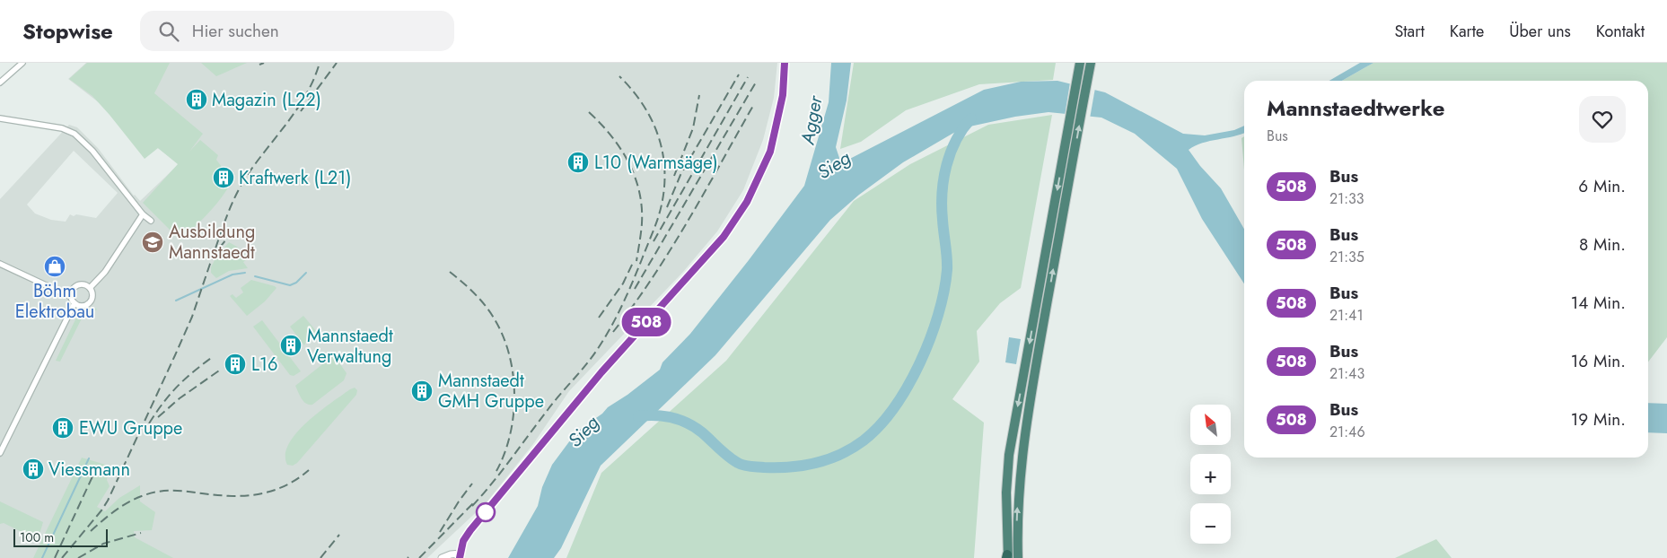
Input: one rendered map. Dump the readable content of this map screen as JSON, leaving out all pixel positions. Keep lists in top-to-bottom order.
{
  "water": ["Agger", "Sieg"],
  "places": {
    "building": [
      "Magazin (L22)",
      "L10 (Warmsäge)",
      "Kraftwerk (L21)",
      "Mannstaedt Verwaltung",
      "L16",
      "Mannstaedt GMH Gruppe",
      "EWU Gruppe",
      "Viessmann"
    ],
    "school or university": ["Ausbildung Mannstaedt"],
    "shop": ["Böhm Elektrobau"]
  },
  "lines": ["bus line 508"],
  "scale_bar": "100 m",
  "north": "top left",
  "page": {
    "header": "Stopwise",
    "search": "Hier suchen",
    "nav": [
      "Start",
      "Karte",
      "Über uns",
      "Kontakt"
    ],
    "on_map": "508",
    "heading": ["Mannstaedtwerke", "Bus"],
    "list": [
      {
        "mark": "508",
        "name": "Bus",
        "note": "21:33",
        "value": "6 Min."
      },
      {
        "mark": "508",
        "name": "Bus",
        "note": "21:35",
        "value": "8 Min."
      },
      {
        "mark": "508",
        "name": "Bus",
        "note": "21:41",
        "value": "14 Min."
      },
      {
        "mark": "508",
        "name": "Bus",
        "note": "21:43",
        "value": "16 Min."
      },
      {
        "mark": "508",
        "name": "Bus",
        "note": "21:46",
        "value": "19 Min."
      }
    ],
    "map_buttons": ["+", "−"],
    "scale": "100 m"
  }
}
